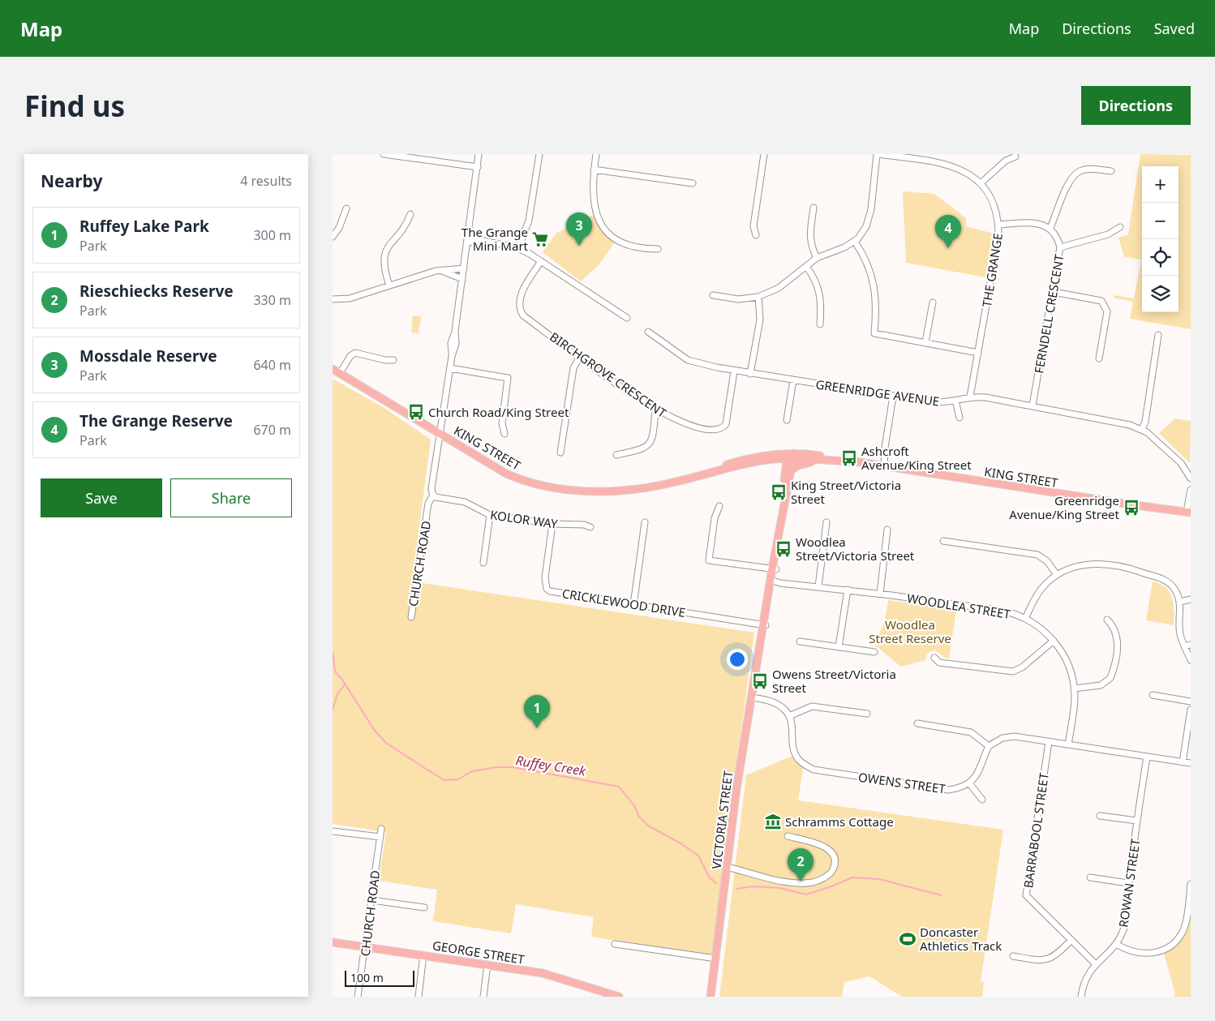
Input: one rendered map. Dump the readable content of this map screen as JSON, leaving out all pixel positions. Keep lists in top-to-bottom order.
{
  "streets": {
    "main road": ["KING STREET", "VICTORIA STREET", "GEORGE STREET"],
    "street": [
      "THE GRANGE",
      "FERNDELL CRESCENT",
      "BIRCHGROVE CRESCENT",
      "GREENRIDGE AVENUE",
      "KOLOR WAY",
      "CHURCH ROAD",
      "CRICKLEWOOD DRIVE",
      "WOODLEA STREET",
      "OWENS STREET",
      "BARRABOOL STREET",
      "ROWAN STREET"
    ]
  },
  "crossings": [
    ["THE GRANGE", "GREENRIDGE AVENUE"],
    ["FERNDELL CRESCENT", "GREENRIDGE AVENUE"],
    ["BIRCHGROVE CRESCENT", "GREENRIDGE AVENUE"],
    ["KING STREET", "CHURCH ROAD"],
    ["KING STREET", "VICTORIA STREET"],
    ["KOLOR WAY", "CHURCH ROAD"],
    ["KOLOR WAY", "CRICKLEWOOD DRIVE"],
    ["CHURCH ROAD", "GEORGE STREET"],
    ["CRICKLEWOOD DRIVE", "VICTORIA STREET"],
    ["WOODLEA STREET", "VICTORIA STREET"],
    ["BARRABOOL STREET", "ROWAN STREET"]
  ],
  "water": ["Ruffey Creek"],
  "parks": ["Woodlea Street Reserve"],
  "places": {
    "supermarket": ["The Grange Mini Mart"],
    "bus stop": [
      "Church Road/King Street",
      "Ashcroft Avenue/King Street",
      "King Street/Victoria Street",
      "Greenridge Avenue/King Street",
      "Woodlea Street/Victoria Street",
      "Owens Street/Victoria Street"
    ],
    "museum": ["Schramms Cottage"],
    "sports": ["Doncaster Athletics Track"]
  },
  "scale_bar": "100 m",
  "page": {
    "header": "Map",
    "nav": ["Map", "Directions", "Saved"],
    "buttons": [
      "Directions",
      ["Save", "Share"]
    ],
    "title": "Find us",
    "heading": ["Nearby", "4 results"],
    "map_buttons": ["+", "−"],
    "list": [
      {
        "mark": "1",
        "name": "Ruffey Lake Park",
        "note": "Park",
        "value": "300 m"
      },
      {
        "mark": "2",
        "name": "Rieschiecks Reserve",
        "note": "Park",
        "value": "330 m"
      },
      {
        "mark": "3",
        "name": "Mossdale Reserve",
        "note": "Park",
        "value": "640 m"
      },
      {
        "mark": "4",
        "name": "The Grange Reserve",
        "note": "Park",
        "value": "670 m"
      }
    ],
    "pins": [
      "3",
      "4",
      "1",
      "2"
    ],
    "scale": "100 m"
  }
}
